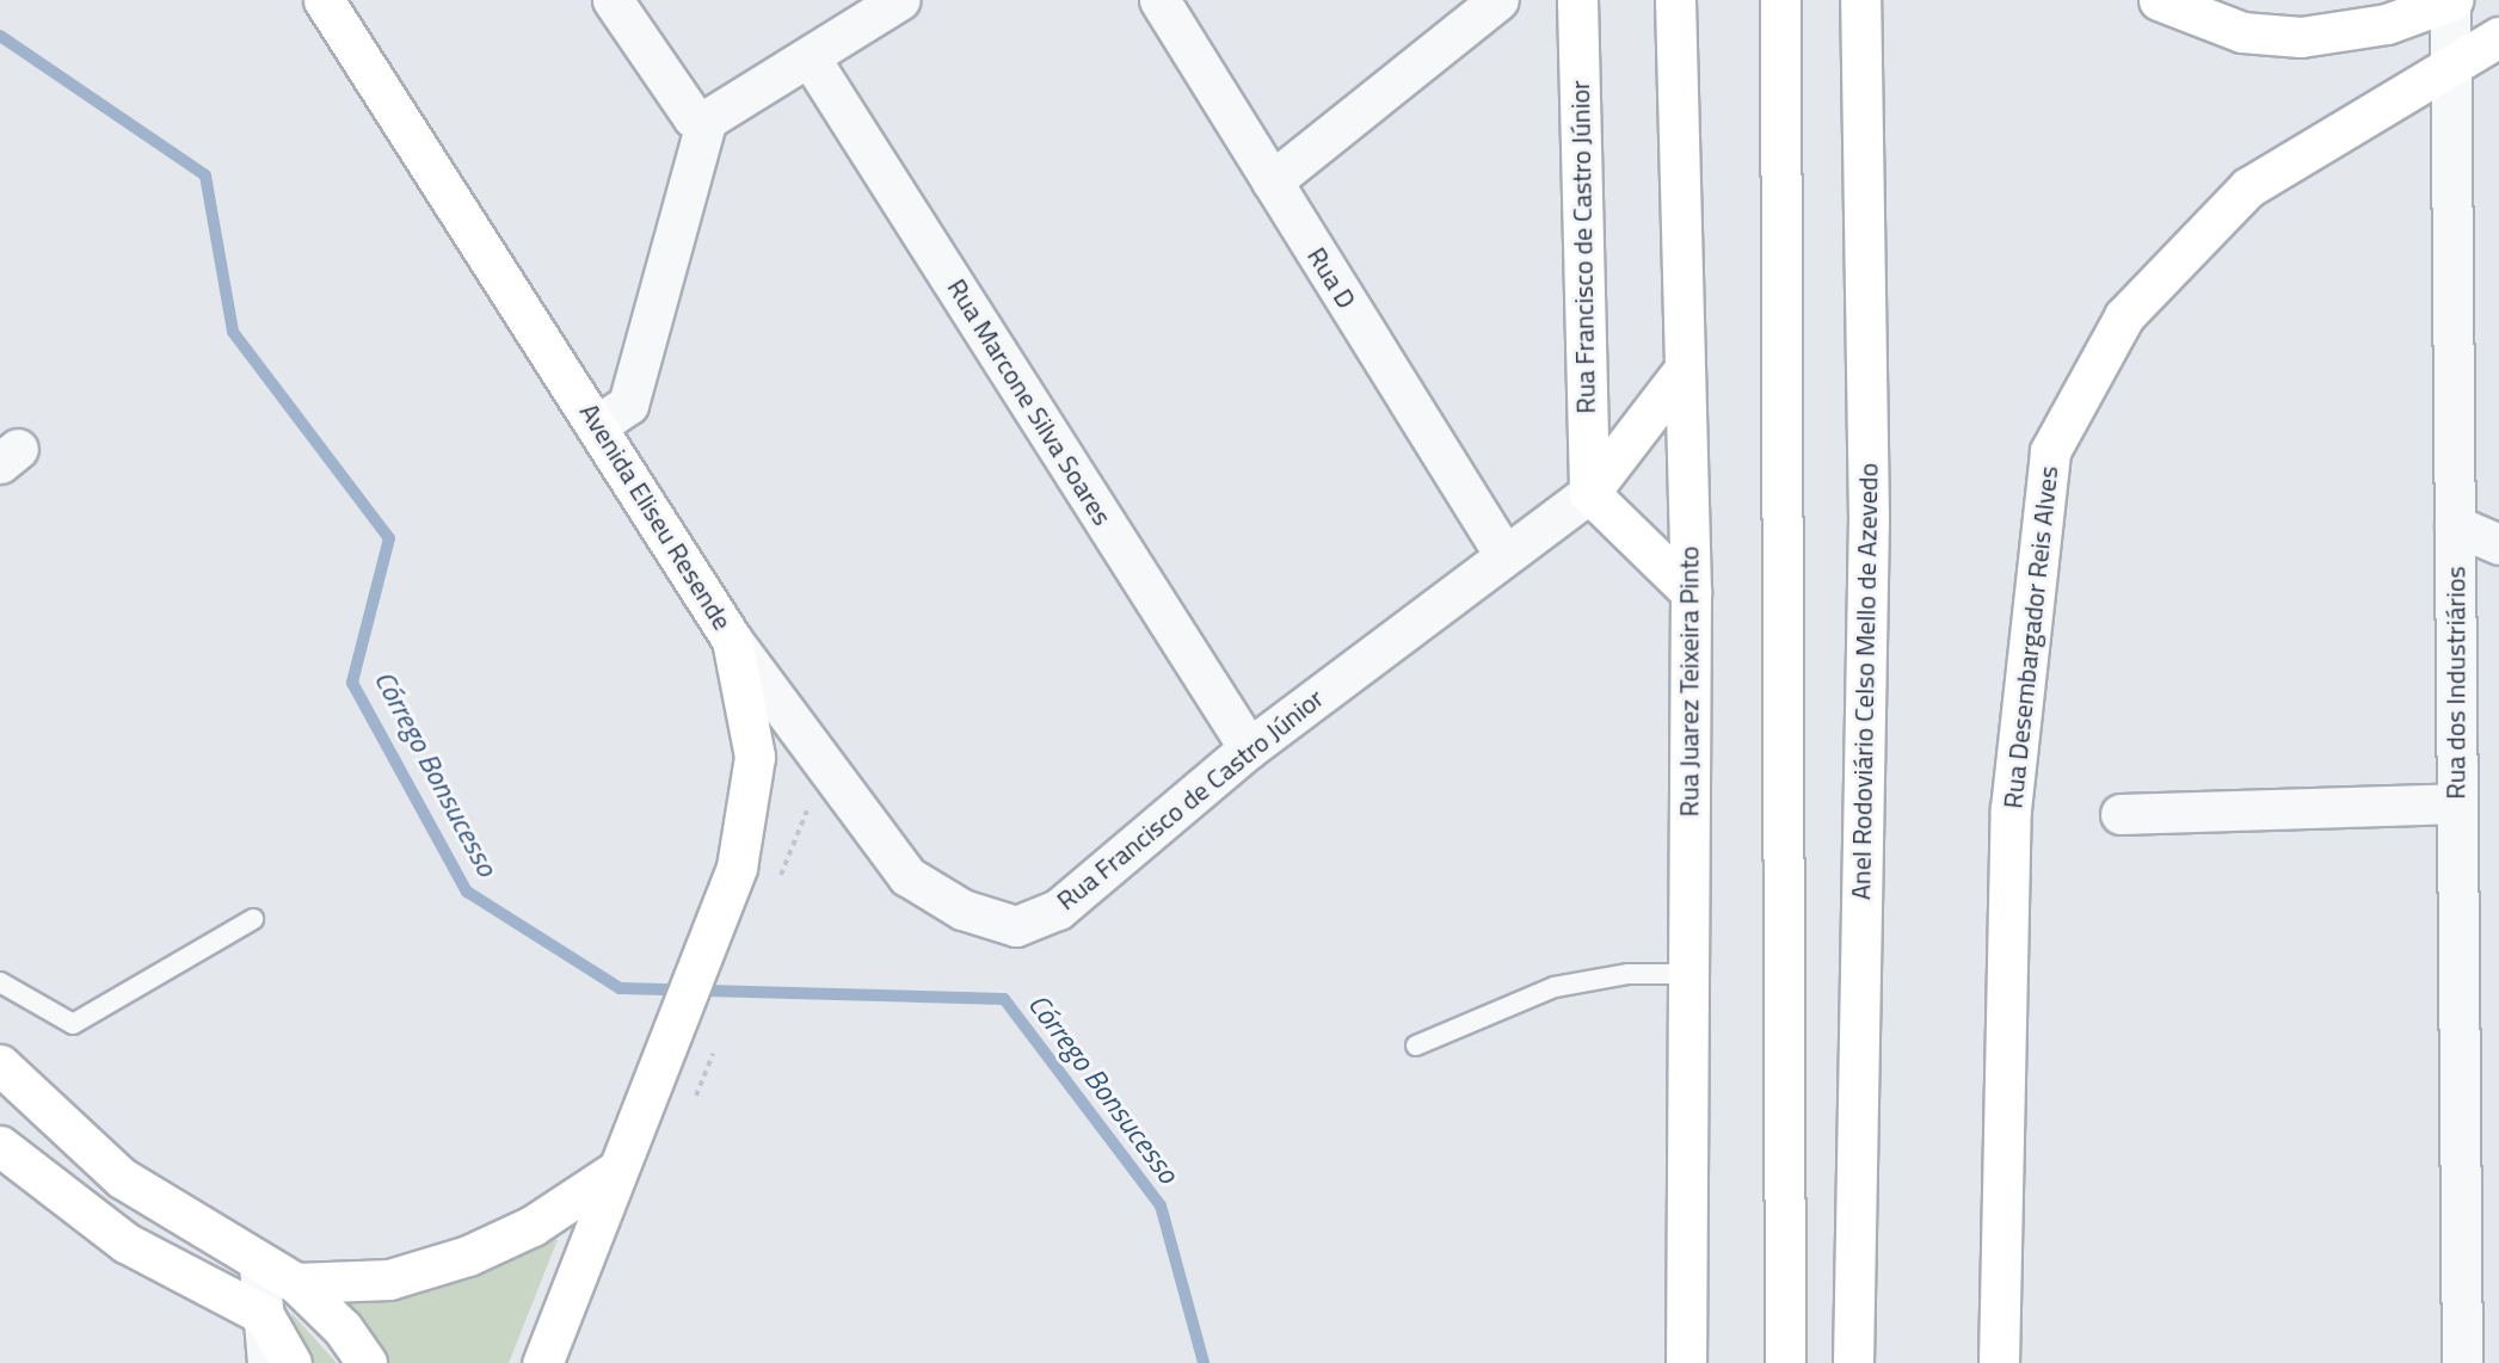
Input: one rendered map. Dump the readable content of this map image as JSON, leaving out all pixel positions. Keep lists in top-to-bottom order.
{
  "streets": {
    "main road": [
      "Rua Francisco de Castro Júnior",
      "Avenida Eliseu Resende",
      "Rua Desembargador Reis Alves",
      "Rua Juarez Teixeira Pinto",
      "Anel Rodoviário Celso Mello de Azevedo"
    ],
    "street": ["Rua D", "Rua Marcone Silva Soares", "Rua dos Industriários"]
  },
  "crossings": [
    ["Rua Francisco de Castro Júnior", "Rua D"],
    ["Rua Francisco de Castro Júnior", "Rua Marcone Silva Soares"],
    ["Rua Francisco de Castro Júnior", "Avenida Eliseu Resende"],
    ["Rua Desembargador Reis Alves", "Rua dos Industriários"]
  ],
  "water": ["Córrego Bonsucesso"]
}
